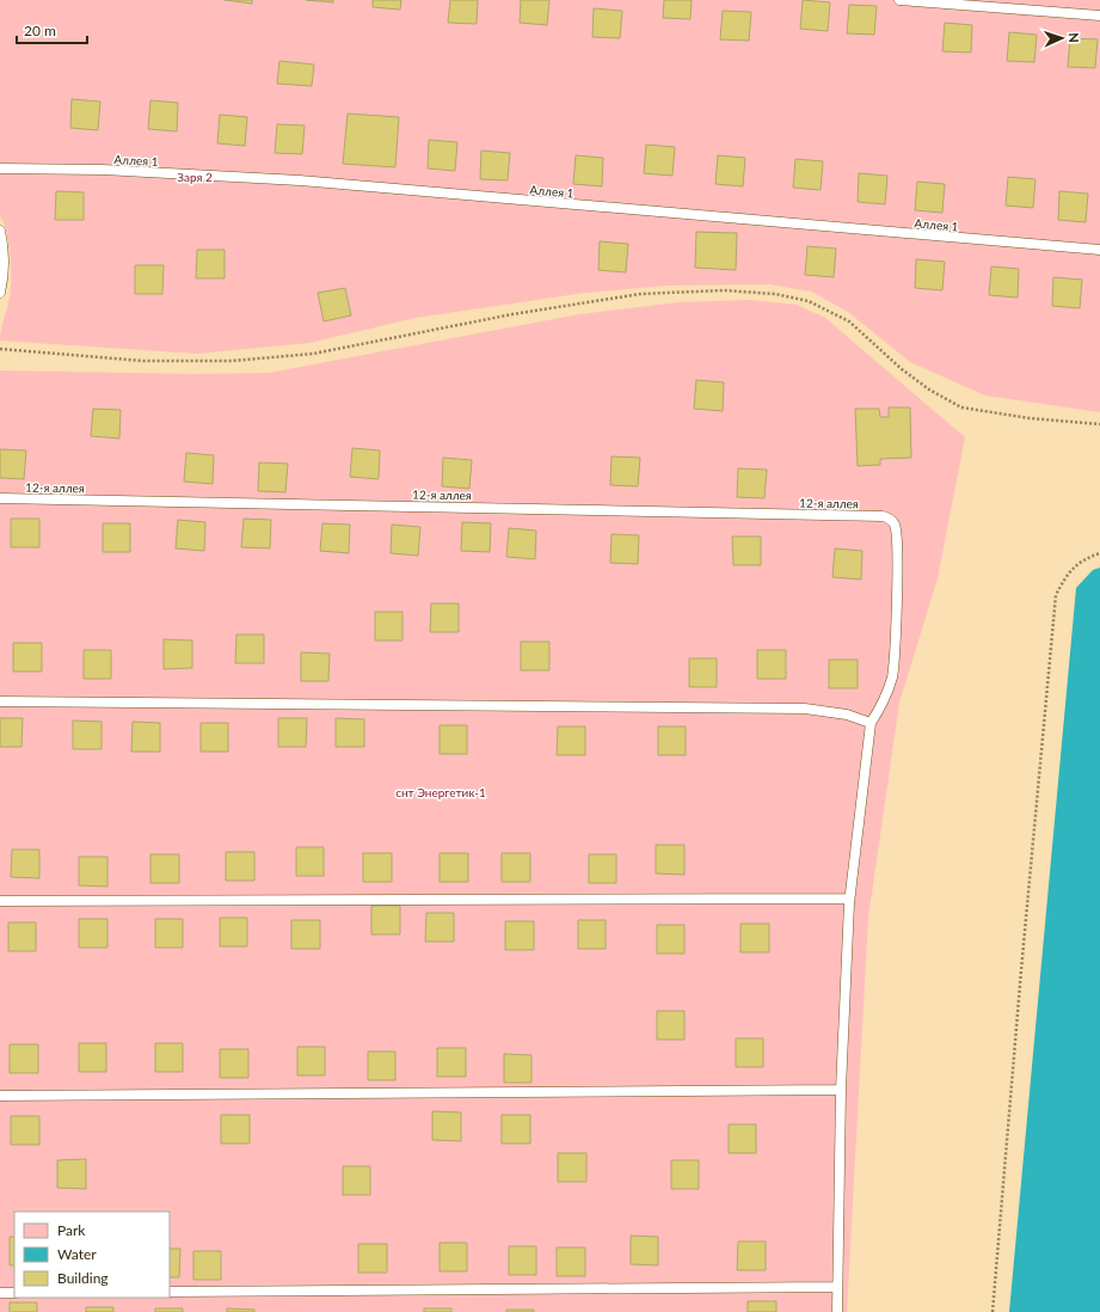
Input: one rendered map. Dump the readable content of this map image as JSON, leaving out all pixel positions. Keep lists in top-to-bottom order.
{
  "streets": {
    "lane": ["Аллея 1", "12-я аллея"]
  },
  "parks": ["Заря 2", "снт Энергетик-1"],
  "legend": ["Park", "Water", "Building"],
  "scale_bar": "20 m",
  "north": "right"
}
